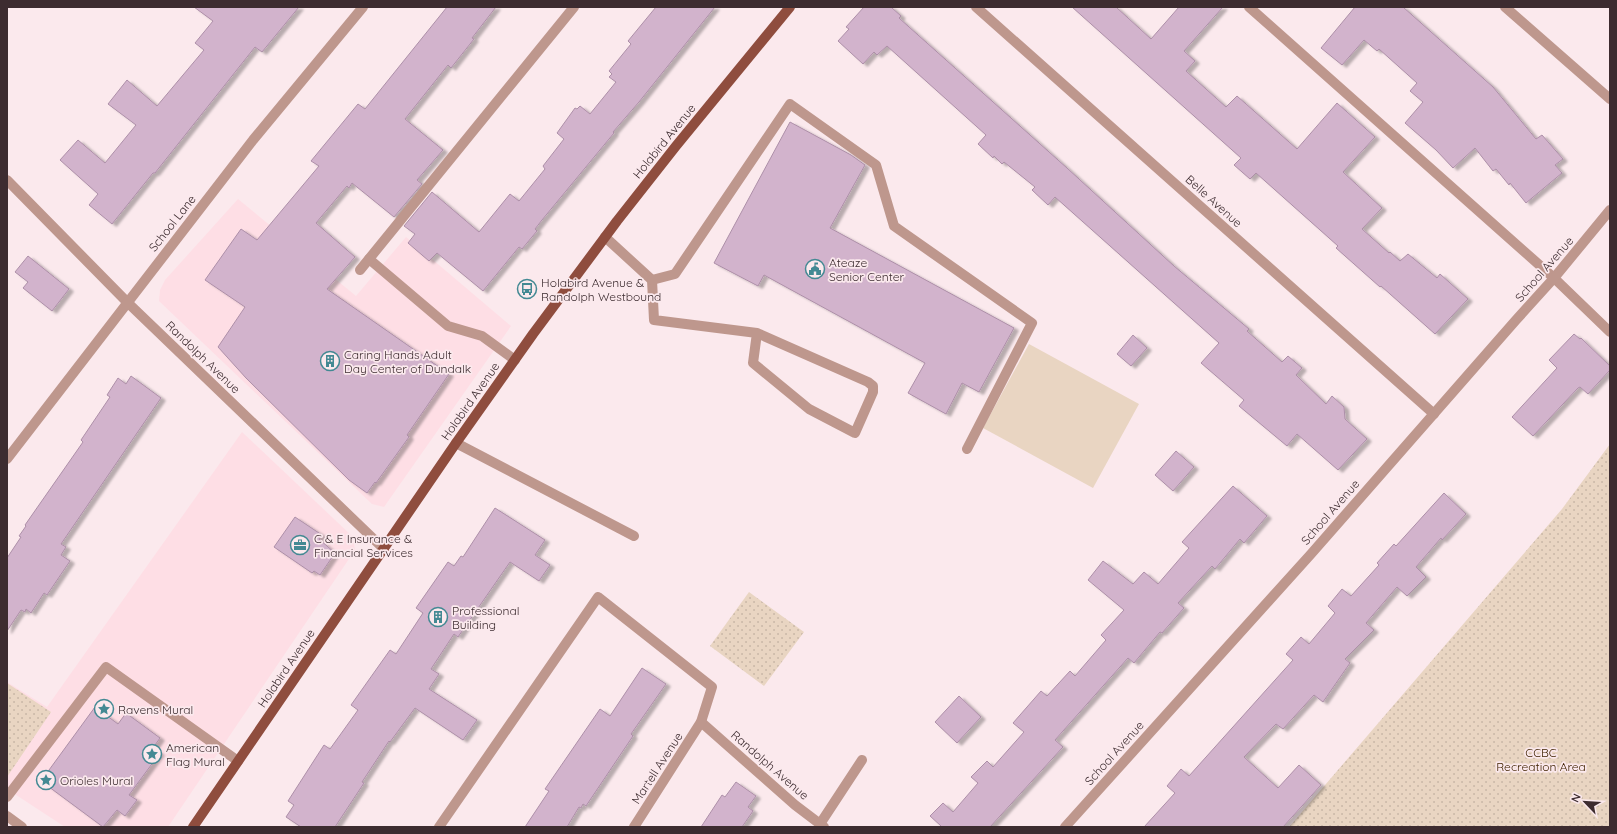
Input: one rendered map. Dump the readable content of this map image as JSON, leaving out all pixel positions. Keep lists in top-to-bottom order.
{
  "streets": {
    "main road": ["Holabird Avenue"],
    "street": [
      "Belle Avenue",
      "School Lane",
      "School Avenue",
      "Randolph Avenue",
      "Martell Avenue"
    ]
  },
  "crossings": [
    ["Holabird Avenue", "Randolph Avenue"],
    ["Belle Avenue", "School Avenue"],
    ["School Lane", "Randolph Avenue"],
    ["Randolph Avenue", "Martell Avenue"]
  ],
  "parks": ["CCBC Recreation Area"],
  "places": {
    "public building": ["Ateaze Senior Center"],
    "bus stop": ["Holabird Avenue & Randolph Westbound"],
    "building": ["Caring Hands Adult Day Center of Dundalk", "Professional Building"],
    "office": ["C & E Insurance & Financial Services"],
    "place": ["Ravens Mural", "American Flag Mural", "Orioles Mural"]
  },
  "north": "top left"
}
